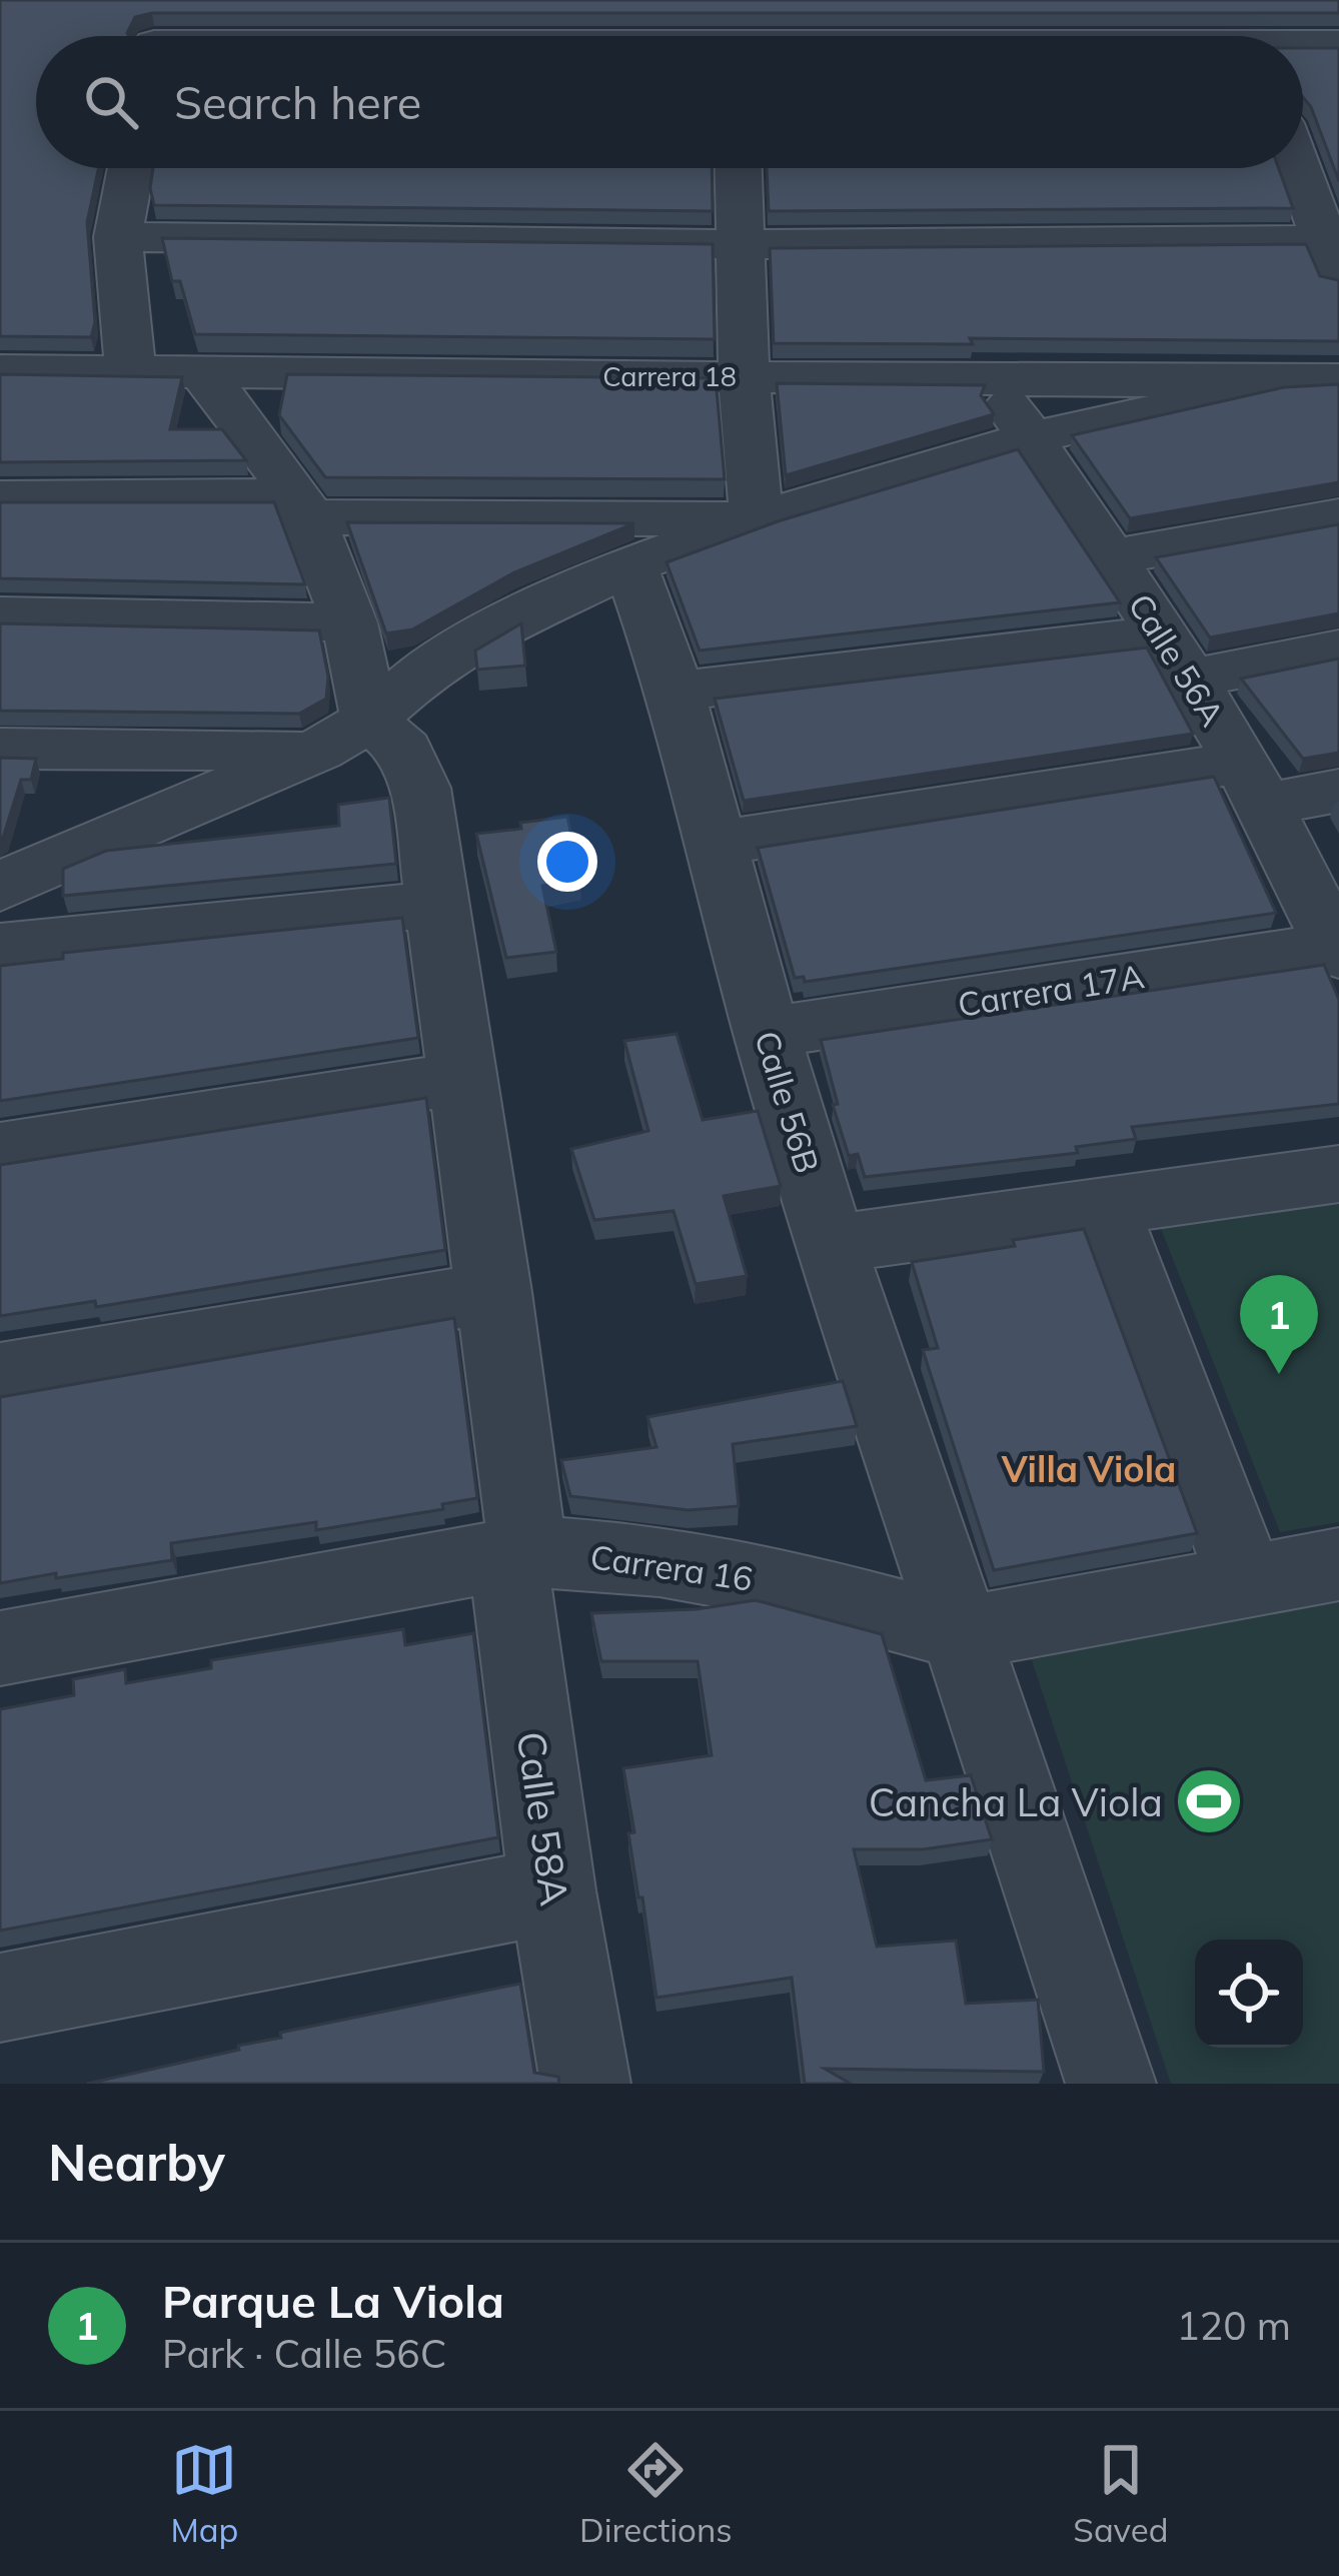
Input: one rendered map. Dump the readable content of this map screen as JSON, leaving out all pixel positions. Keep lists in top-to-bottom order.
{
  "streets": {
    "street": [
      "Carrera 18",
      "Calle 56A",
      "Carrera 17A",
      "Calle 56B",
      "Carrera 16",
      "Calle 58A"
    ]
  },
  "crossings": [
    ["Carrera 18", "Calle 56A"],
    ["Calle 56A", "Carrera 17A"],
    ["Carrera 17A", "Calle 56B"],
    ["Calle 56B", "Carrera 16"],
    ["Carrera 16", "Calle 58A"]
  ],
  "districts": ["Villa Viola"],
  "places": {
    "sports": ["Cancha La Viola"]
  },
  "page": {
    "search": "Search here",
    "pins": "1",
    "heading": "Nearby",
    "list": [
      {
        "mark": "1",
        "name": "Parque La Viola",
        "note": "Park · Calle 56C",
        "value": "120 m"
      }
    ],
    "nav": ["Map", "Directions", "Saved"]
  }
}
